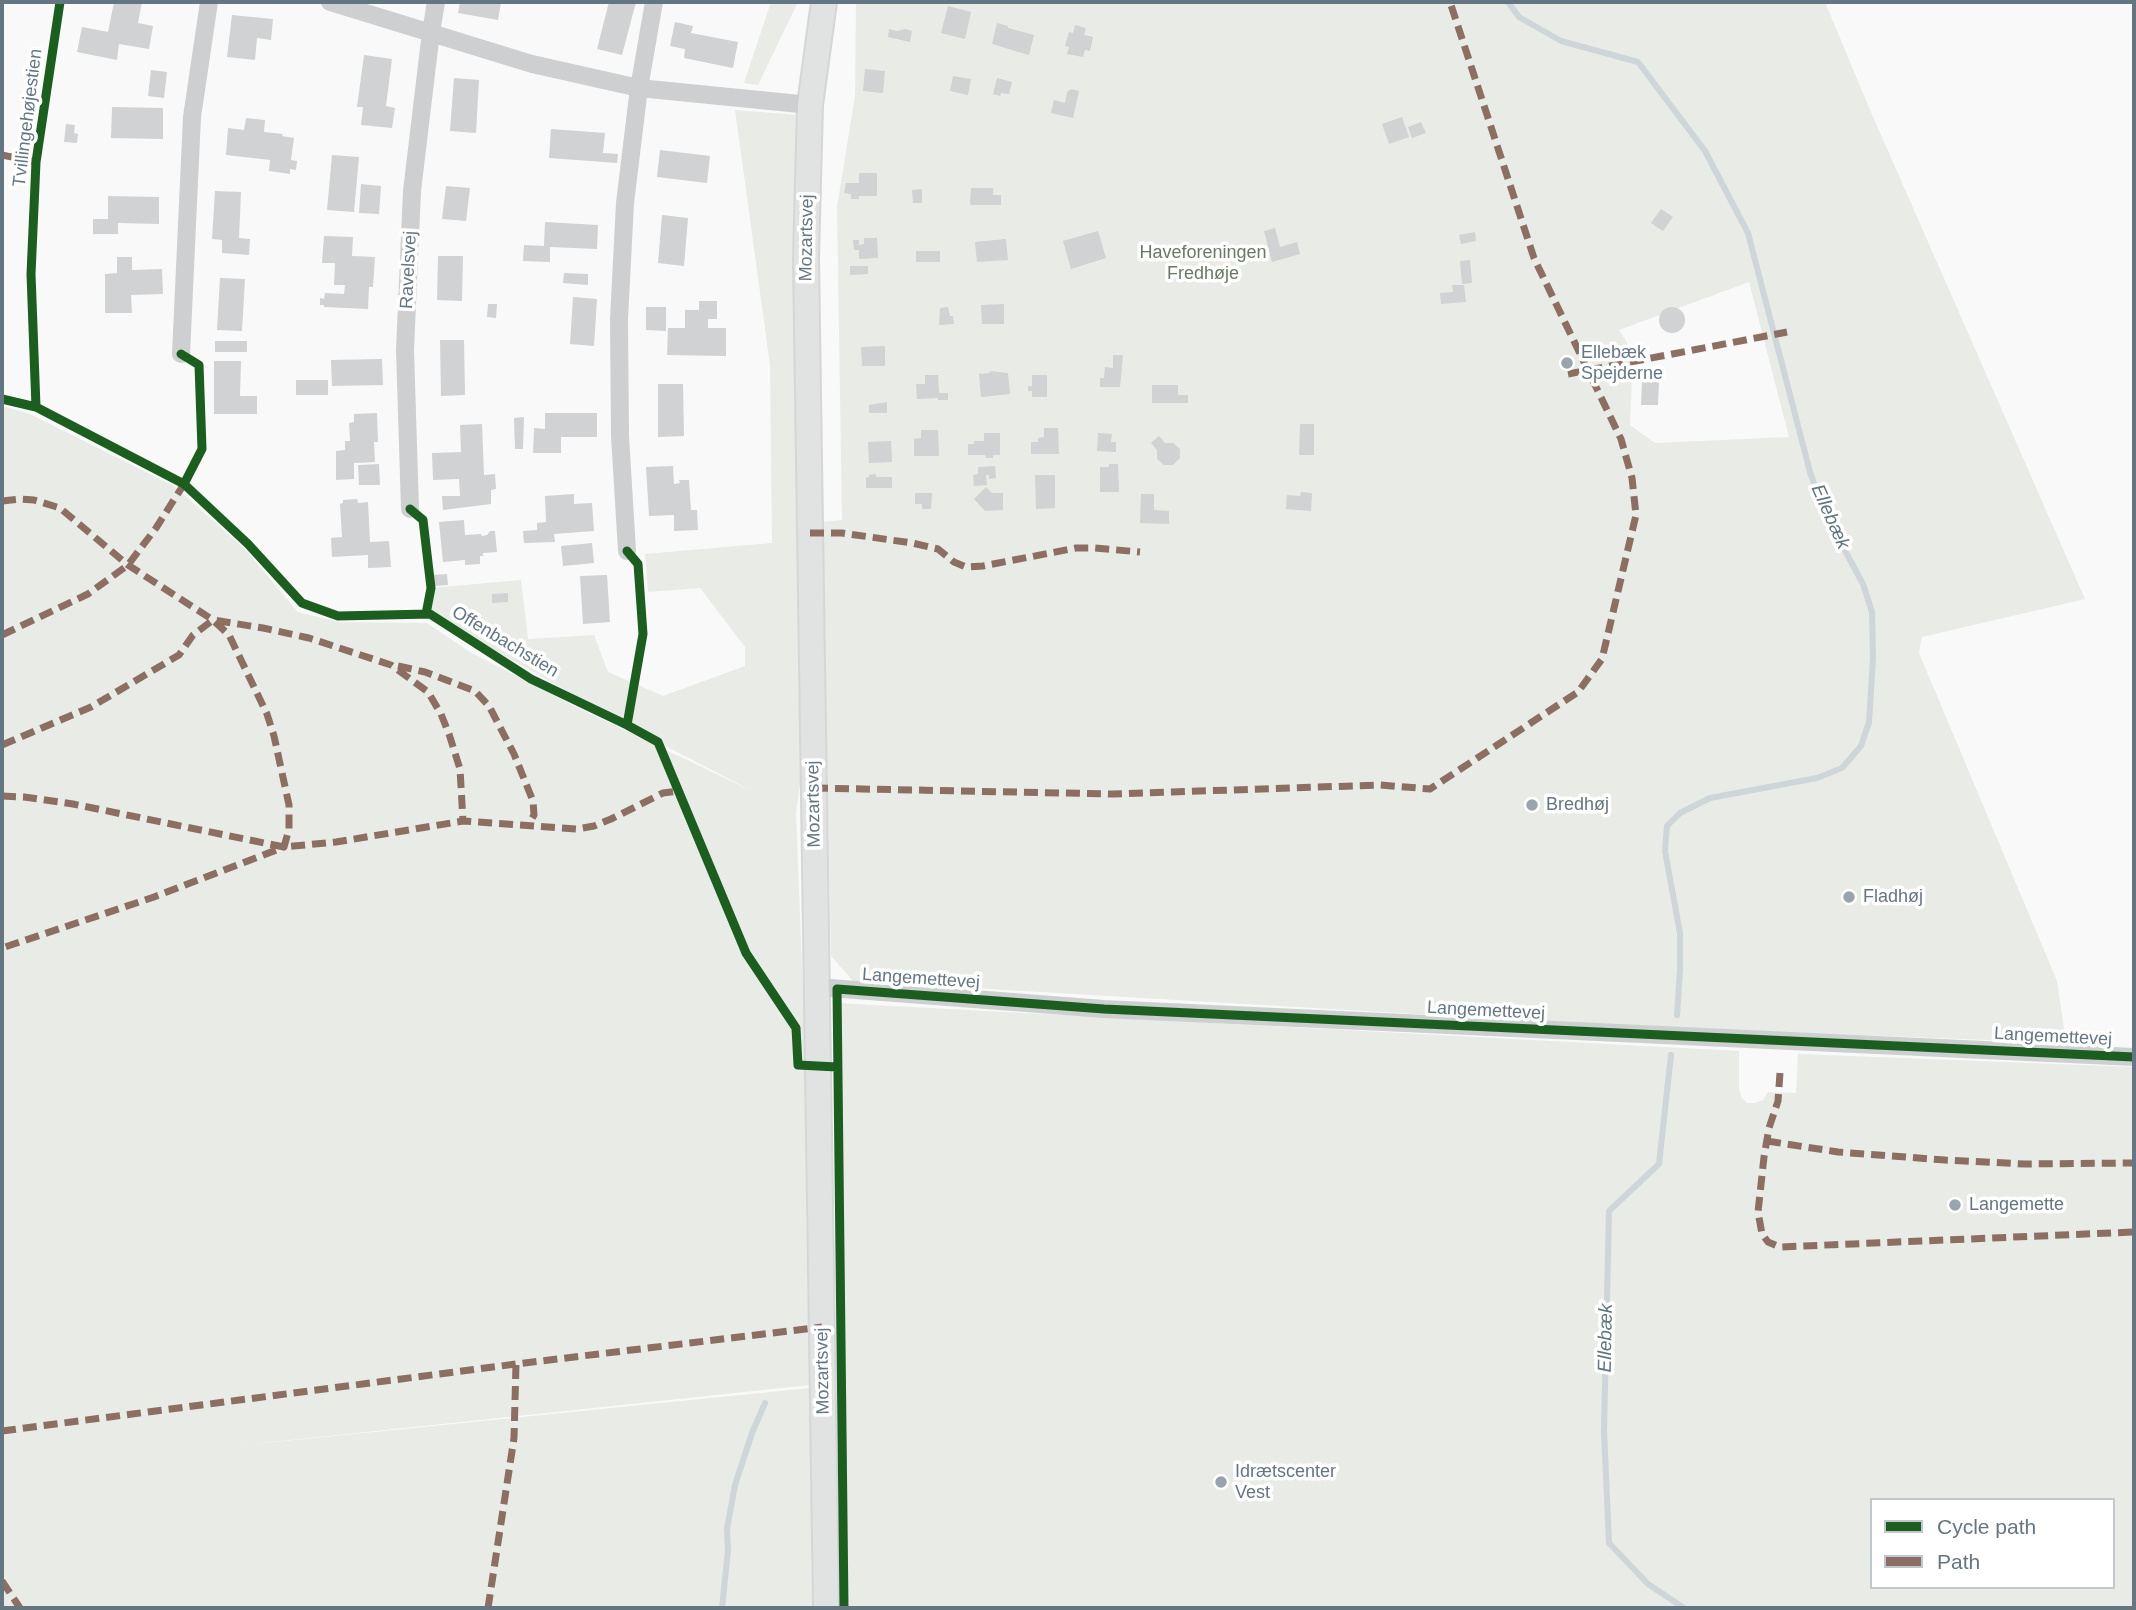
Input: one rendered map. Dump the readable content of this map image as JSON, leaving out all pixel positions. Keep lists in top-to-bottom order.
{
  "streets": {
    "street": ["Mozartsvej", "Ravelsvej", "Langemettevej"],
    "cycle path": ["Tvillingehøjestien", "Offenbachstien"]
  },
  "crossings": [
    ["Mozartsvej", "Langemettevej"]
  ],
  "water": ["Ellebæk"],
  "parks": ["Haveforeningen Fredhøje"],
  "places": [
    "Ellebæk Spejderne",
    "Bredhøj",
    "Fladhøj",
    "Langemette",
    "Idrætscenter Vest"
  ],
  "legend": ["Cycle path", "Path"]
}
